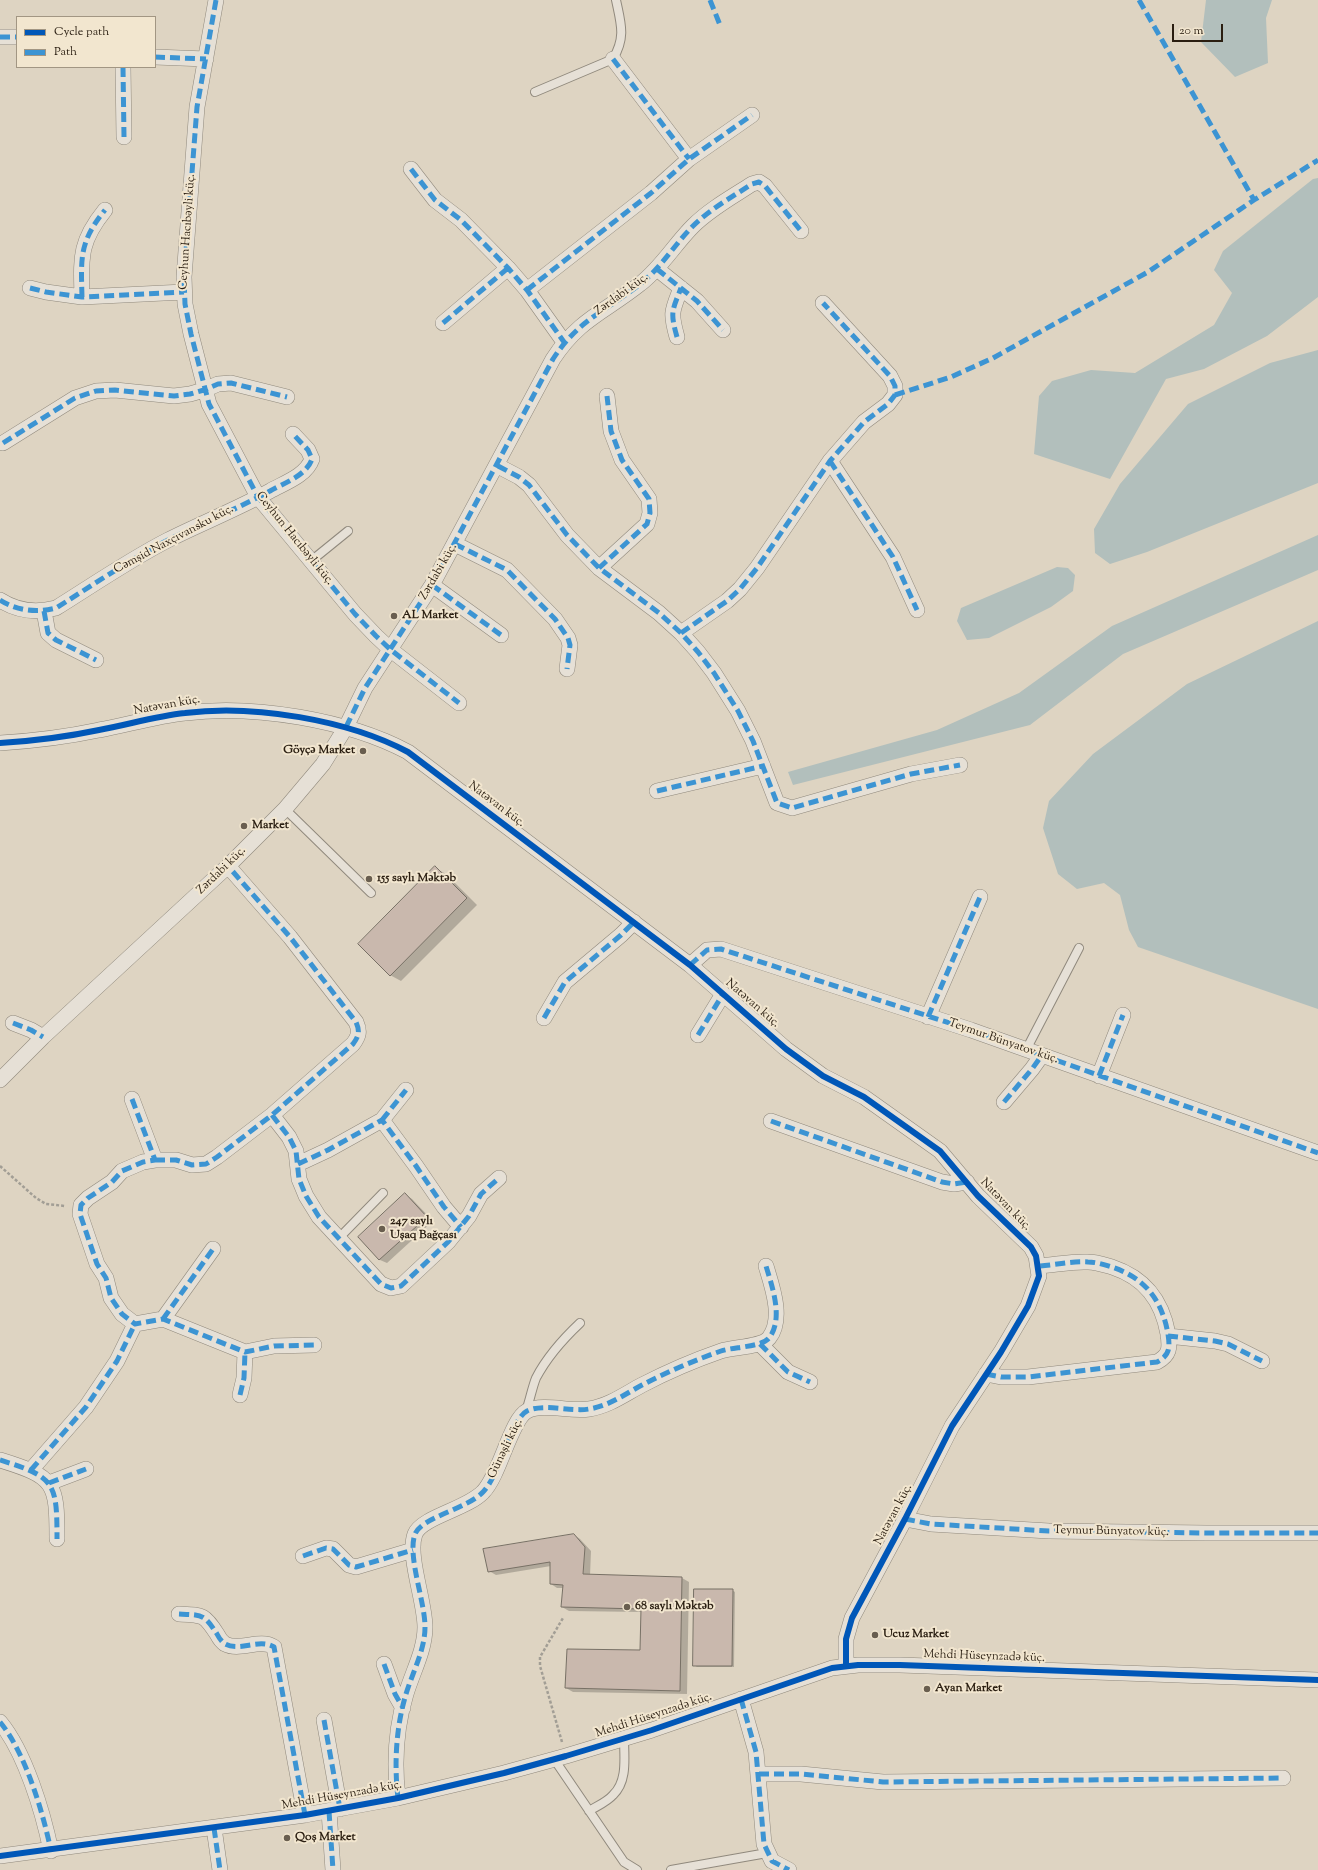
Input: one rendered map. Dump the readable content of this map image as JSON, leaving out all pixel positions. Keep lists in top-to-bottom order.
{
  "streets": {
    "street": [
      "Ceyhun Hacıbəyli küç.",
      "Zərdabi küç.",
      "Cəmşid Naxçıvansku küç.",
      "Natəvan küç.",
      "Teymur Bünyatov küç.",
      "Günəşli küç.",
      "Mehdi Hüseynzadə küç."
    ]
  },
  "crossings": [
    ["Ceyhun Hacıbəyli küç.", "Zərdabi küç."],
    ["Ceyhun Hacıbəyli küç.", "Cəmşid Naxçıvansku küç."],
    ["Zərdabi küç.", "Natəvan küç."],
    ["Natəvan küç.", "Teymur Bünyatov küç."],
    ["Natəvan küç.", "Mehdi Hüseynzadə küç."],
    ["Günəşli küç.", "Mehdi Hüseynzadə küç."]
  ],
  "places": [
    "AL Market",
    "Göyçə Market",
    "Market",
    "155 saylı Məktəb",
    "247 saylı Uşaq Bağçası",
    "68 saylı Məktəb",
    "Ucuz Market",
    "Ayan Market",
    "Qoş Market"
  ],
  "legend": ["Cycle path", "Path"],
  "scale_bar": "20 m"
}
